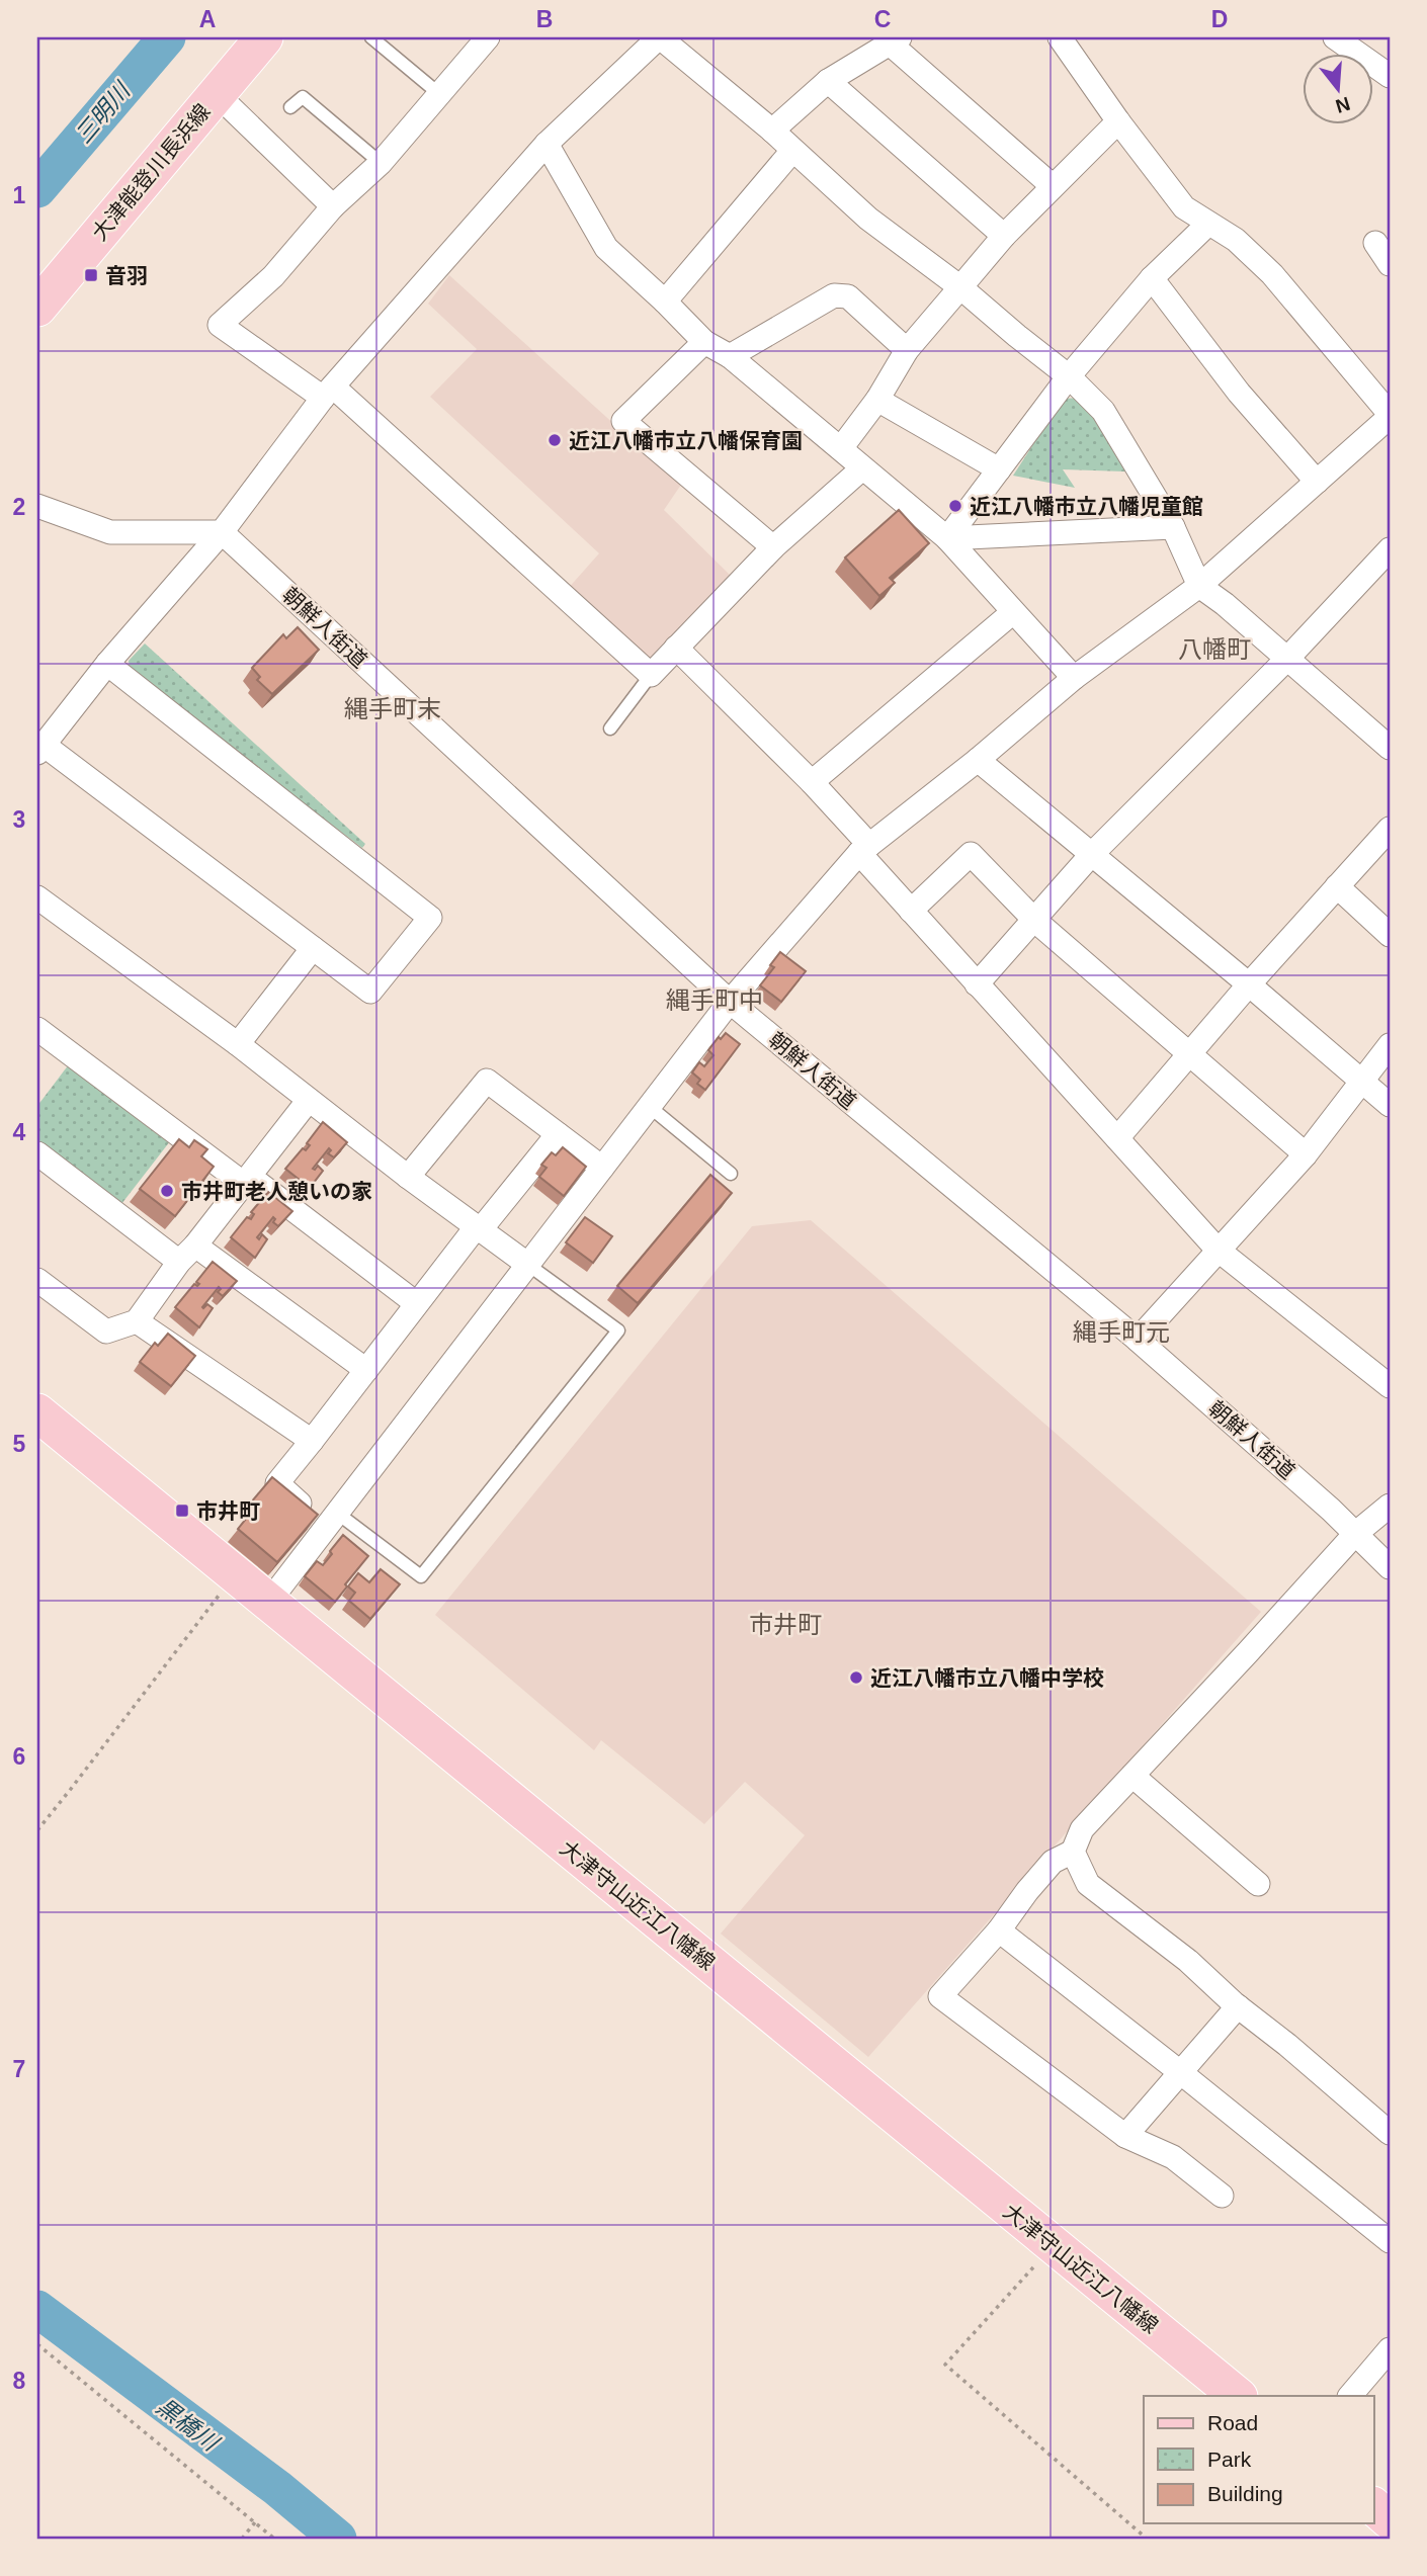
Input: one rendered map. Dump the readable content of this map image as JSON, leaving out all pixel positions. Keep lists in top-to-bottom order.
{
  "streets": {
    "main road": ["大津能登川長浜線", "大津守山近江八幡線"],
    "street": ["朝鮮人街道"]
  },
  "districts": [
    "八幡町",
    "縄手町末",
    "縄手町中",
    "縄手町元",
    "市井町"
  ],
  "water": ["三明川", "黒橋川"],
  "places": {
    "transit": ["音羽", "市井町"],
    "other": [
      "近江八幡市立八幡保育園",
      "近江八幡市立八幡児童館",
      "市井町老人憩いの家",
      "近江八幡市立八幡中学校"
    ]
  },
  "legend": ["Road", "Park", "Building"],
  "north": "bottom",
  "grid": {
    "columns": [
      "A",
      "B",
      "C",
      "D"
    ],
    "rows": [
      "1",
      "2",
      "3",
      "4",
      "5",
      "6",
      "7",
      "8"
    ]
  }
}
